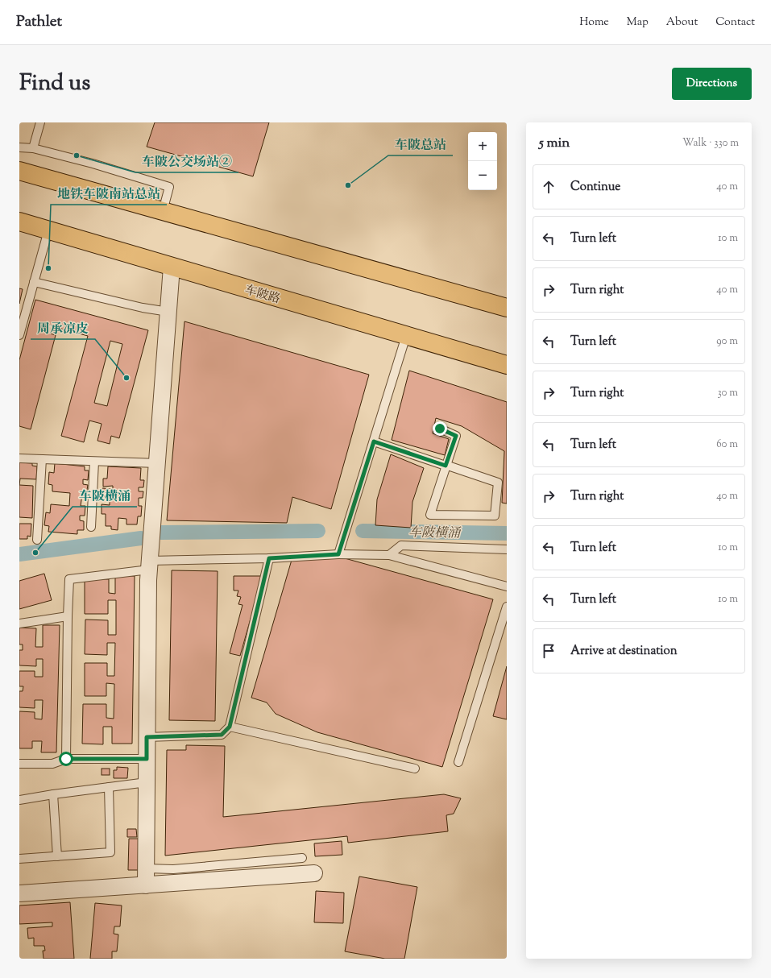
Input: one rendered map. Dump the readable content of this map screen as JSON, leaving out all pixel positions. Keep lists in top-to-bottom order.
{
  "streets": {
    "main road": ["车陂路"]
  },
  "water": ["车陂横涌"],
  "places": [
    "车陂公交场站②",
    "车陂总站",
    "地铁车陂南站总站",
    "周承凉皮",
    "车陂横涌"
  ],
  "page": {
    "header": "Pathlet",
    "nav": [
      "Home",
      "Map",
      "About",
      "Contact"
    ],
    "title": "Find us",
    "buttons": "Directions",
    "heading": ["5 min", "Walk · 330 m"],
    "map_buttons": ["+", "−"],
    "list": [
      ["Continue", "40 m"],
      ["Turn left", "10 m"],
      ["Turn right", "40 m"],
      ["Turn left", "90 m"],
      ["Turn right", "30 m"],
      ["Turn left", "60 m"],
      ["Turn right", "40 m"],
      ["Turn left", "10 m"],
      ["Turn left", "10 m"],
      "Arrive at destination"
    ]
  }
}
